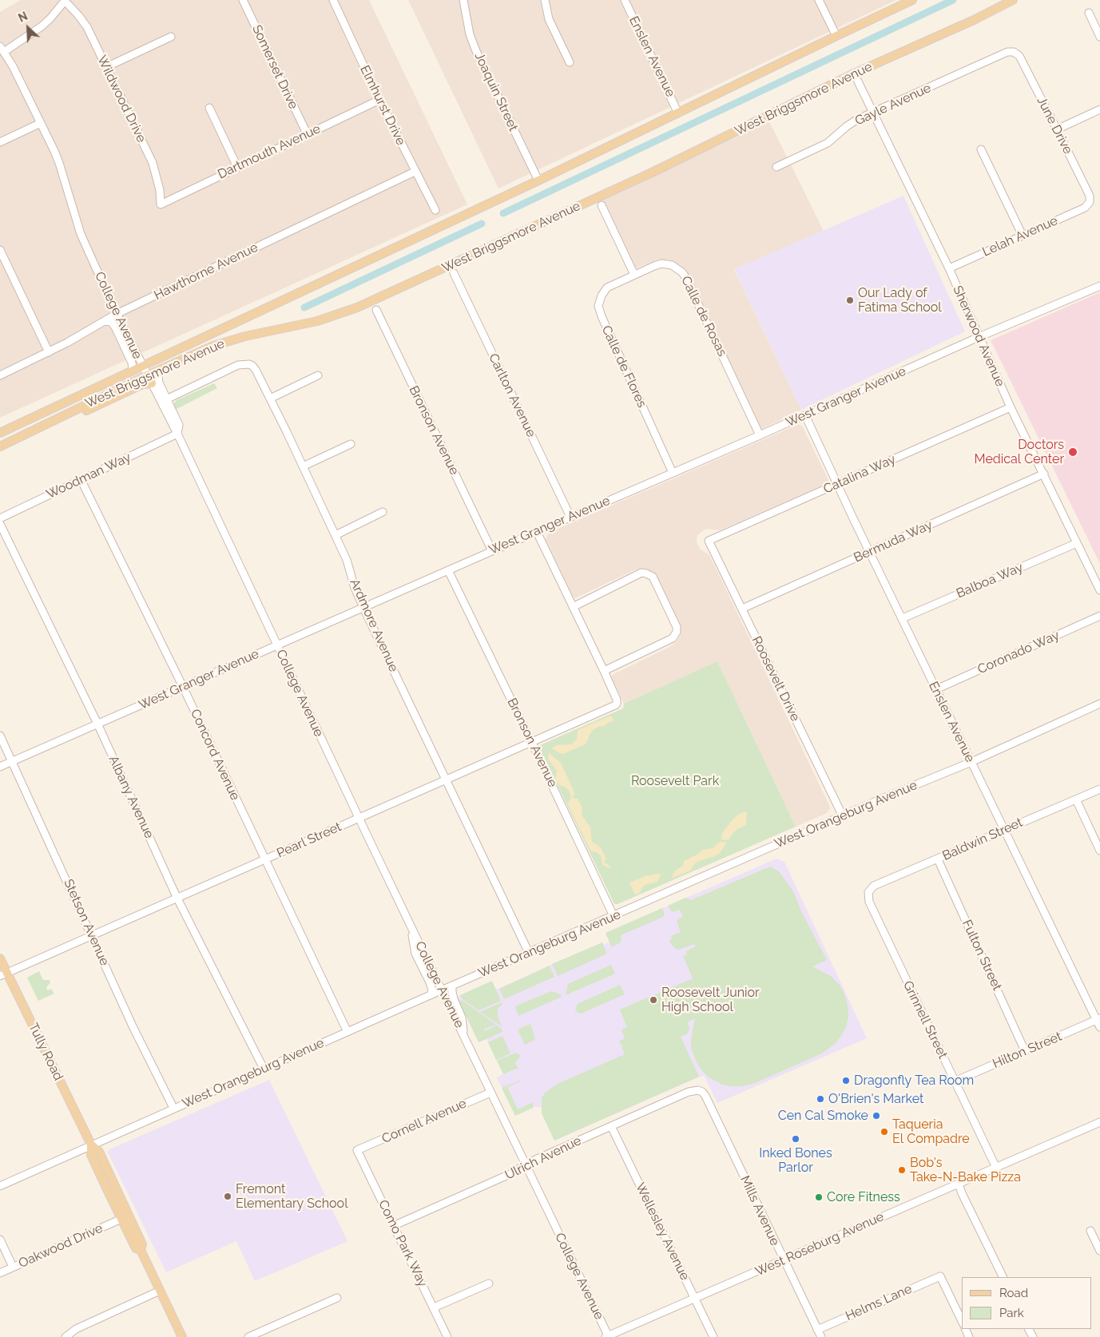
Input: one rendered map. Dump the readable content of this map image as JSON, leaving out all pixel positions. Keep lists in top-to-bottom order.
{
  "streets": {
    "main road": ["West Briggsmore Avenue", "Tully Road"],
    "street": [
      "Enslen Avenue",
      "Somerset Drive",
      "Joaquin Street",
      "Wildwood Drive",
      "Gayle Avenue",
      "Elmhurst Drive",
      "June Drive",
      "Dartmouth Avenue",
      "Lelah Avenue",
      "Hawthorne Avenue",
      "College Avenue",
      "Calle de Rosas",
      "Sherwood Avenue",
      "Calle de Flores",
      "Carlton Avenue",
      "West Granger Avenue",
      "Bronson Avenue",
      "Catalina Way",
      "Woodman Way",
      "Bermuda Way",
      "Balboa Way",
      "Ardmore Avenue",
      "Coronado Way",
      "Roosevelt Drive",
      "Concord Avenue",
      "Albany Avenue",
      "West Orangeburg Avenue",
      "Baldwin Street",
      "Pearl Street",
      "Stetson Avenue",
      "Fulton Street",
      "Grinnell Street",
      "Hilton Street",
      "Cornell Avenue",
      "Ulrich Avenue",
      "Mills Avenue",
      "Wellesley Avenue",
      "Como Park Way",
      "West Roseburg Avenue",
      "Oakwood Drive",
      "Helms Lane"
    ]
  },
  "crossings": [
    ["Enslen Avenue", "West Briggsmore Avenue"],
    ["Enslen Avenue", "West Granger Avenue"],
    ["Enslen Avenue", "Catalina Way"],
    ["Enslen Avenue", "Bermuda Way"],
    ["Enslen Avenue", "Balboa Way"],
    ["Enslen Avenue", "Coronado Way"],
    ["Enslen Avenue", "West Orangeburg Avenue"],
    ["Enslen Avenue", "Baldwin Street"],
    ["Enslen Avenue", "Hilton Street"],
    ["Somerset Drive", "Dartmouth Avenue"],
    ["Joaquin Street", "West Briggsmore Avenue"],
    ["Wildwood Drive", "Dartmouth Avenue"],
    ["West Briggsmore Avenue", "College Avenue"],
    ["Gayle Avenue", "June Drive"],
    ["Gayle Avenue", "Sherwood Avenue"],
    ["Elmhurst Drive", "Dartmouth Avenue"],
    ["Elmhurst Drive", "Hawthorne Avenue"],
    ["June Drive", "Lelah Avenue"],
    ["Lelah Avenue", "Sherwood Avenue"],
    ["Hawthorne Avenue", "College Avenue"],
    ["College Avenue", "West Granger Avenue"],
    ["College Avenue", "Woodman Way"],
    ["College Avenue", "Ardmore Avenue"],
    ["College Avenue", "West Orangeburg Avenue"],
    ["College Avenue", "Pearl Street"],
    ["College Avenue", "Cornell Avenue"],
    ["College Avenue", "Ulrich Avenue"],
    ["College Avenue", "West Roseburg Avenue"],
    ["Calle de Rosas", "Calle de Flores"],
    ["Calle de Rosas", "West Granger Avenue"],
    ["Sherwood Avenue", "West Granger Avenue"],
    ["Sherwood Avenue", "Catalina Way"],
    ["Sherwood Avenue", "Bermuda Way"],
    ["Sherwood Avenue", "Balboa Way"],
    ["Calle de Flores", "West Granger Avenue"],
    ["Carlton Avenue", "West Granger Avenue"],
    ["West Granger Avenue", "Bronson Avenue"],
    ["West Granger Avenue", "Ardmore Avenue"],
    ["West Granger Avenue", "Concord Avenue"],
    ["West Granger Avenue", "Albany Avenue"],
    ["West Granger Avenue", "Stetson Avenue"],
    ["Bronson Avenue", "West Orangeburg Avenue"],
    ["Bronson Avenue", "Pearl Street"],
    ["Catalina Way", "Roosevelt Drive"],
    ["Woodman Way", "Concord Avenue"],
    ["Bermuda Way", "Roosevelt Drive"],
    ["Ardmore Avenue", "West Orangeburg Avenue"],
    ["Ardmore Avenue", "Pearl Street"],
    ["Roosevelt Drive", "West Orangeburg Avenue"],
    ["Concord Avenue", "West Orangeburg Avenue"],
    ["Concord Avenue", "Pearl Street"],
    ["Albany Avenue", "West Orangeburg Avenue"],
    ["Albany Avenue", "Pearl Street"],
    ["West Orangeburg Avenue", "Stetson Avenue"],
    ["West Orangeburg Avenue", "Tully Road"],
    ["Baldwin Street", "Fulton Street"],
    ["Baldwin Street", "Grinnell Street"],
    ["Pearl Street", "Stetson Avenue"],
    ["Pearl Street", "Tully Road"],
    ["Fulton Street", "Hilton Street"],
    ["Grinnell Street", "Hilton Street"],
    ["Grinnell Street", "West Roseburg Avenue"],
    ["Tully Road", "Oakwood Drive"],
    ["Cornell Avenue", "Como Park Way"],
    ["Ulrich Avenue", "Mills Avenue"],
    ["Ulrich Avenue", "Wellesley Avenue"],
    ["Ulrich Avenue", "Como Park Way"],
    ["Mills Avenue", "West Roseburg Avenue"],
    ["Mills Avenue", "Helms Lane"],
    ["Wellesley Avenue", "West Roseburg Avenue"]
  ],
  "parks": ["Roosevelt Park"],
  "places": [
    "Our Lady of Fatima School",
    "Doctors Medical Center",
    "Roosevelt Junior High School",
    "Dragonfly Tea Room",
    "O'Brien's Market",
    "Cen Cal Smoke",
    "Taqueria El Compadre",
    "Inked Bones Parlor",
    "Bob's Take-N-Bake Pizza",
    "Fremont Elementary School",
    "Core Fitness"
  ],
  "legend": ["Road", "Park"],
  "north": "top left"
}
